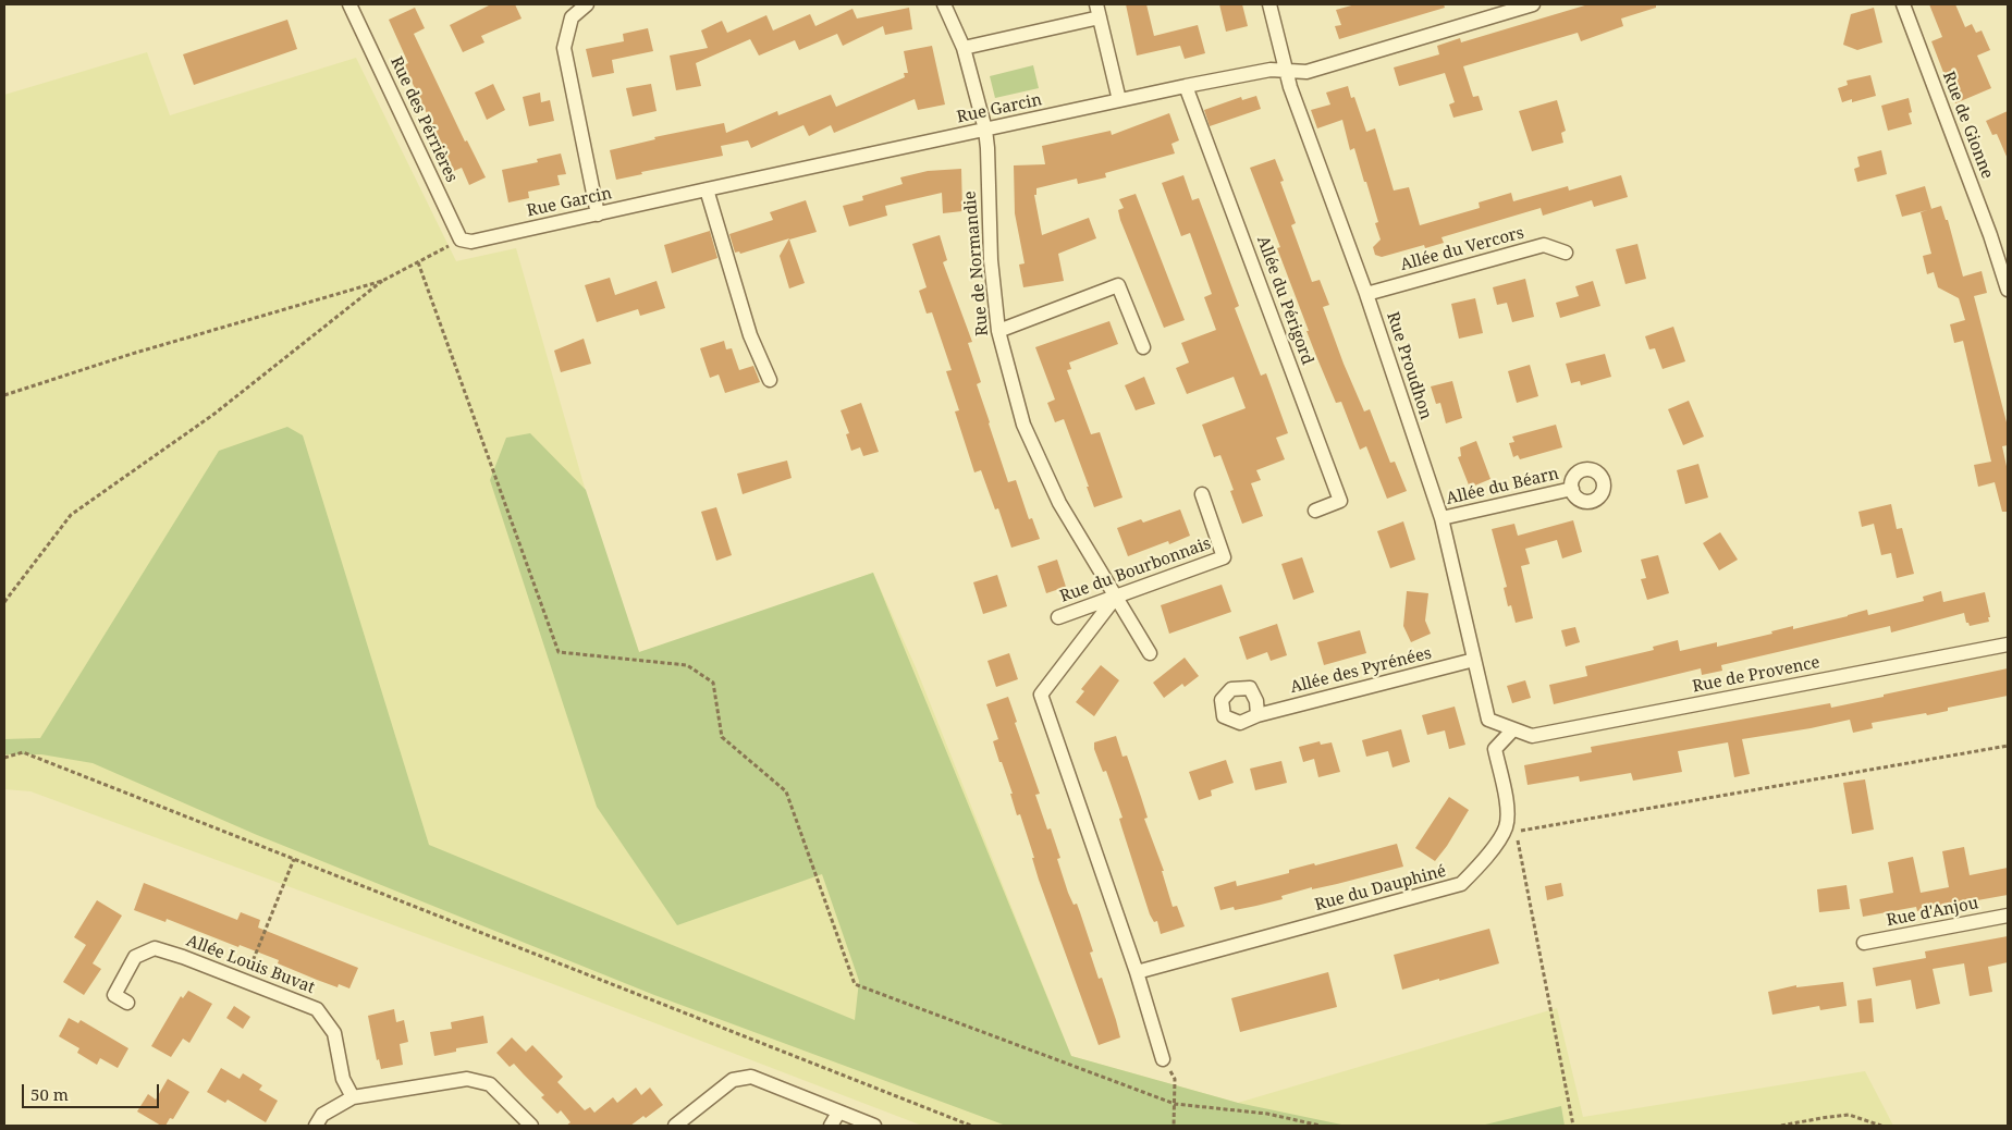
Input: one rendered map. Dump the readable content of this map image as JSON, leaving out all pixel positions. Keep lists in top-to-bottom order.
{
  "streets": {
    "street": [
      "Rue Garcin",
      "Rue des Pérrières",
      "Rue de Gionne",
      "Allée du Vercors",
      "Rue de Normandie",
      "Allée du Périgord",
      "Rue Proudhon",
      "Allée du Béarn",
      "Rue du Bourbonnais",
      "Allée des Pyrénées",
      "Rue de Provence",
      "Rue du Dauphiné",
      "Rue d'Anjou",
      "Allée Louis Buvat"
    ]
  },
  "crossings": [
    ["Rue Garcin", "Rue des Pérrières"],
    ["Rue Garcin", "Rue de Normandie"],
    ["Rue Garcin", "Allée du Périgord"],
    ["Rue Garcin", "Rue Proudhon"],
    ["Allée du Vercors", "Rue Proudhon"],
    ["Rue de Normandie", "Rue du Bourbonnais"],
    ["Rue Proudhon", "Allée du Béarn"],
    ["Rue Proudhon", "Allée des Pyrénées"],
    ["Rue Proudhon", "Rue de Provence"],
    ["Rue Proudhon", "Rue du Dauphiné"],
    ["Rue de Provence", "Rue du Dauphiné"]
  ],
  "scale_bar": "50 m"
}
